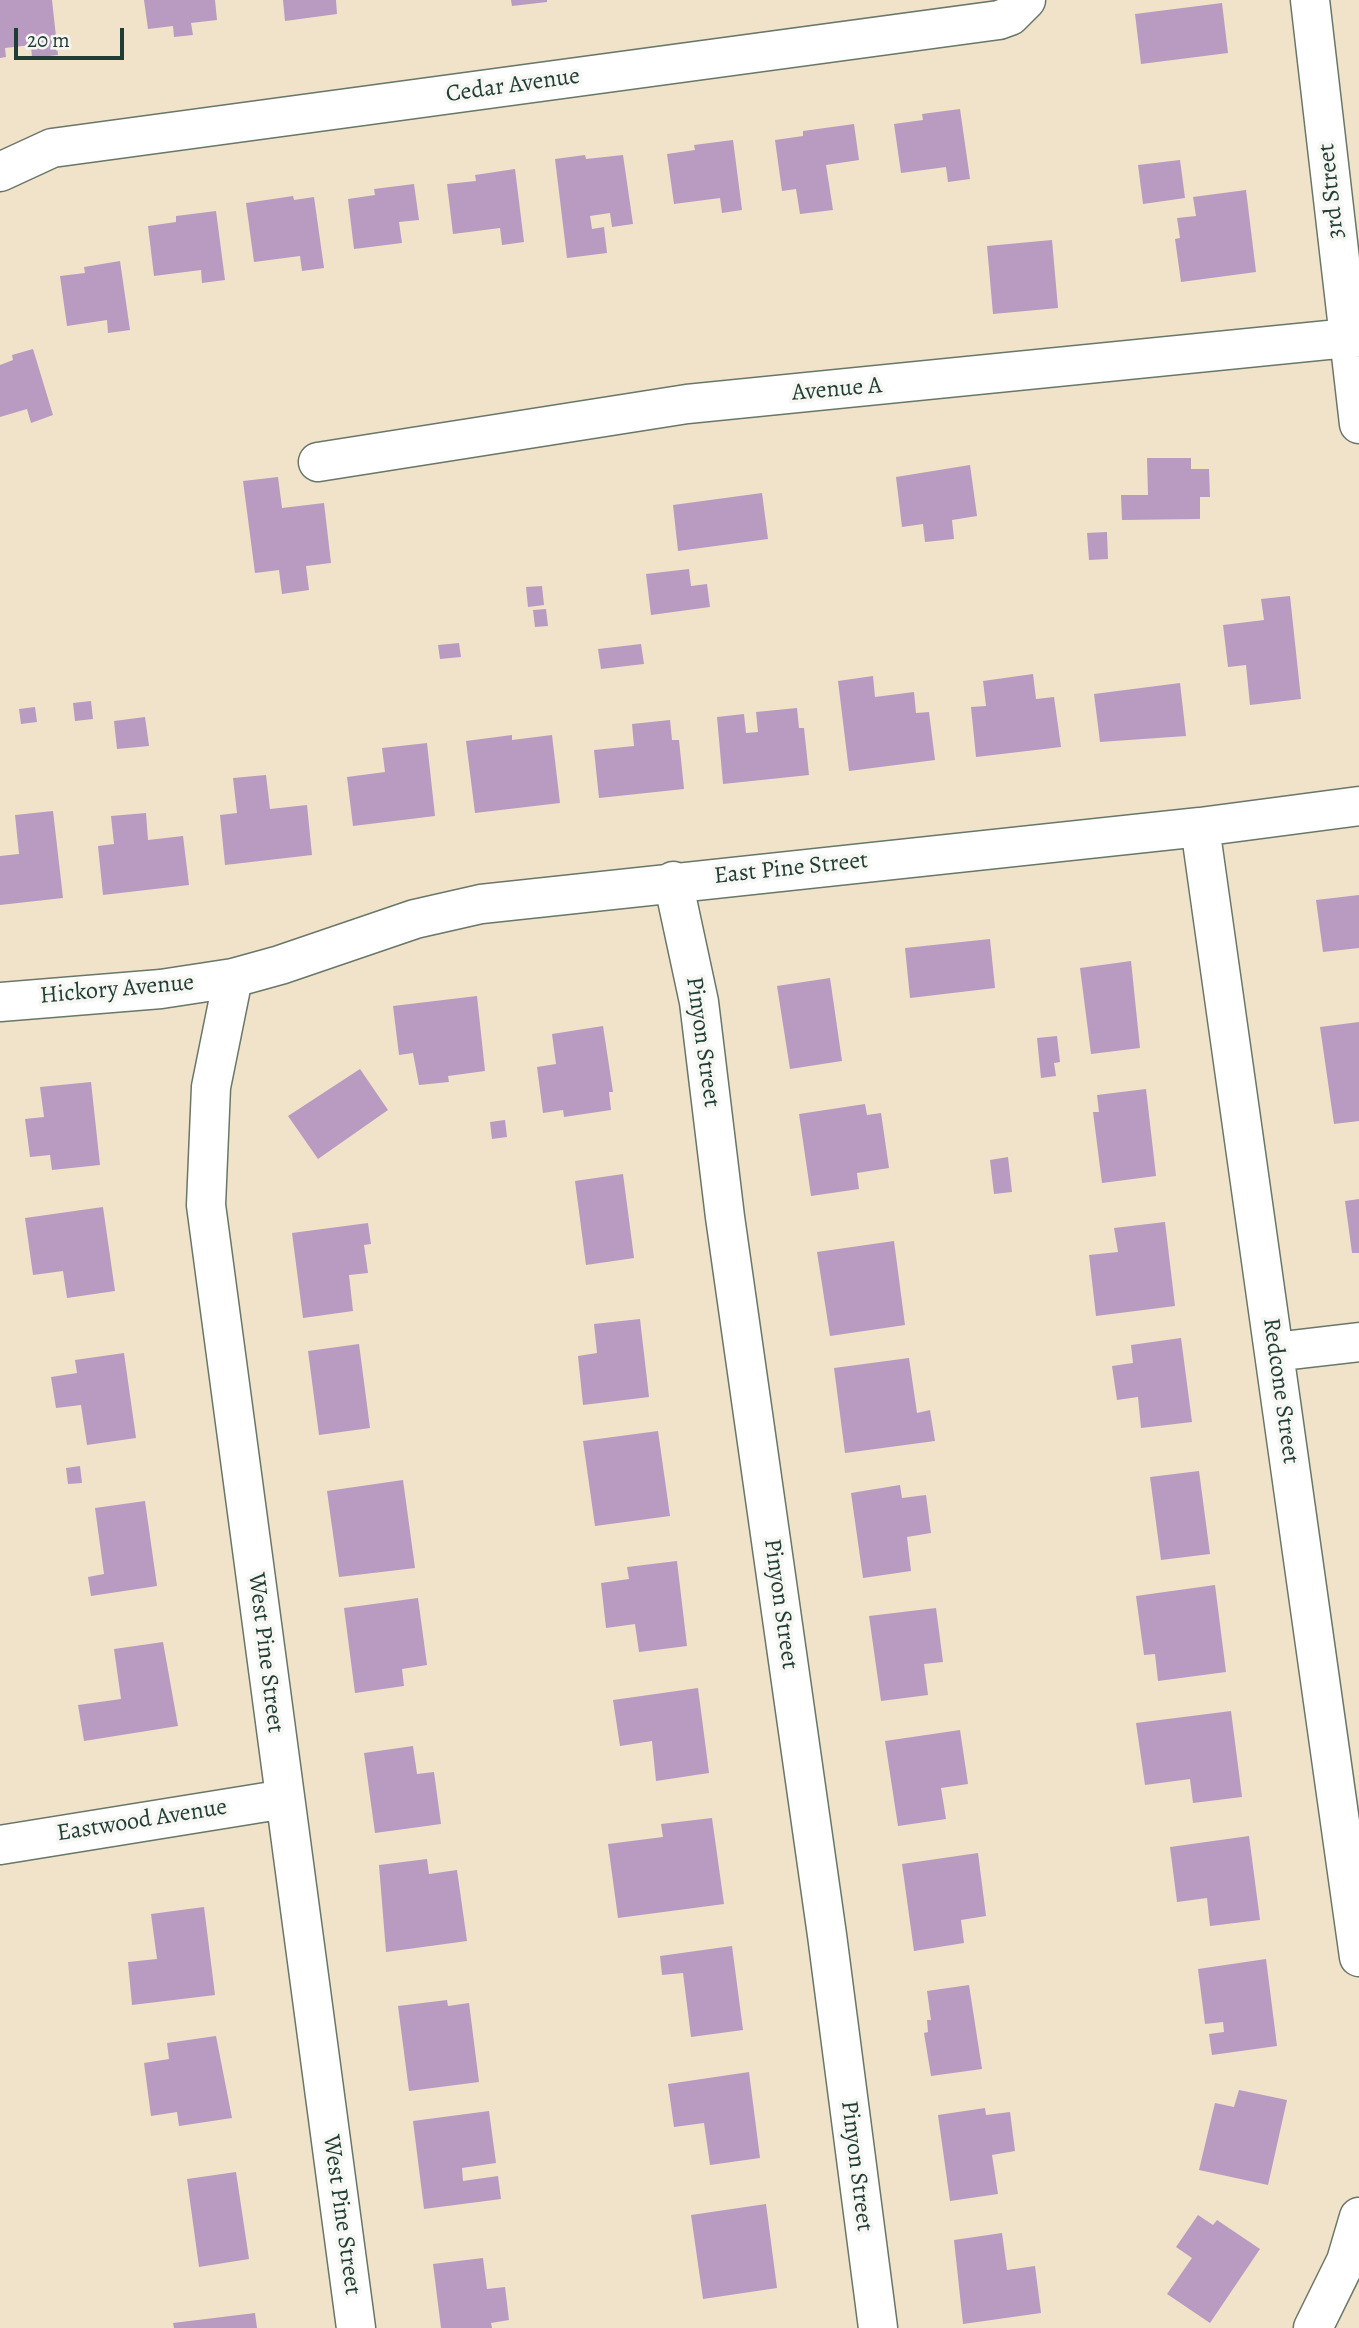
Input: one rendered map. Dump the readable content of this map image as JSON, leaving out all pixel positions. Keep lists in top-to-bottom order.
{
  "streets": {
    "street": [
      "Cedar Avenue",
      "3rd Street",
      "Avenue A",
      "East Pine Street",
      "Hickory Avenue",
      "Pinyon Street",
      "Redcone Street",
      "West Pine Street",
      "Eastwood Avenue"
    ]
  },
  "crossings": [
    ["3rd Street", "Avenue A"],
    ["East Pine Street", "Hickory Avenue"],
    ["East Pine Street", "Pinyon Street"],
    ["East Pine Street", "Redcone Street"],
    ["East Pine Street", "West Pine Street"],
    ["Hickory Avenue", "West Pine Street"],
    ["West Pine Street", "Eastwood Avenue"]
  ],
  "scale_bar": "20 m"
}
